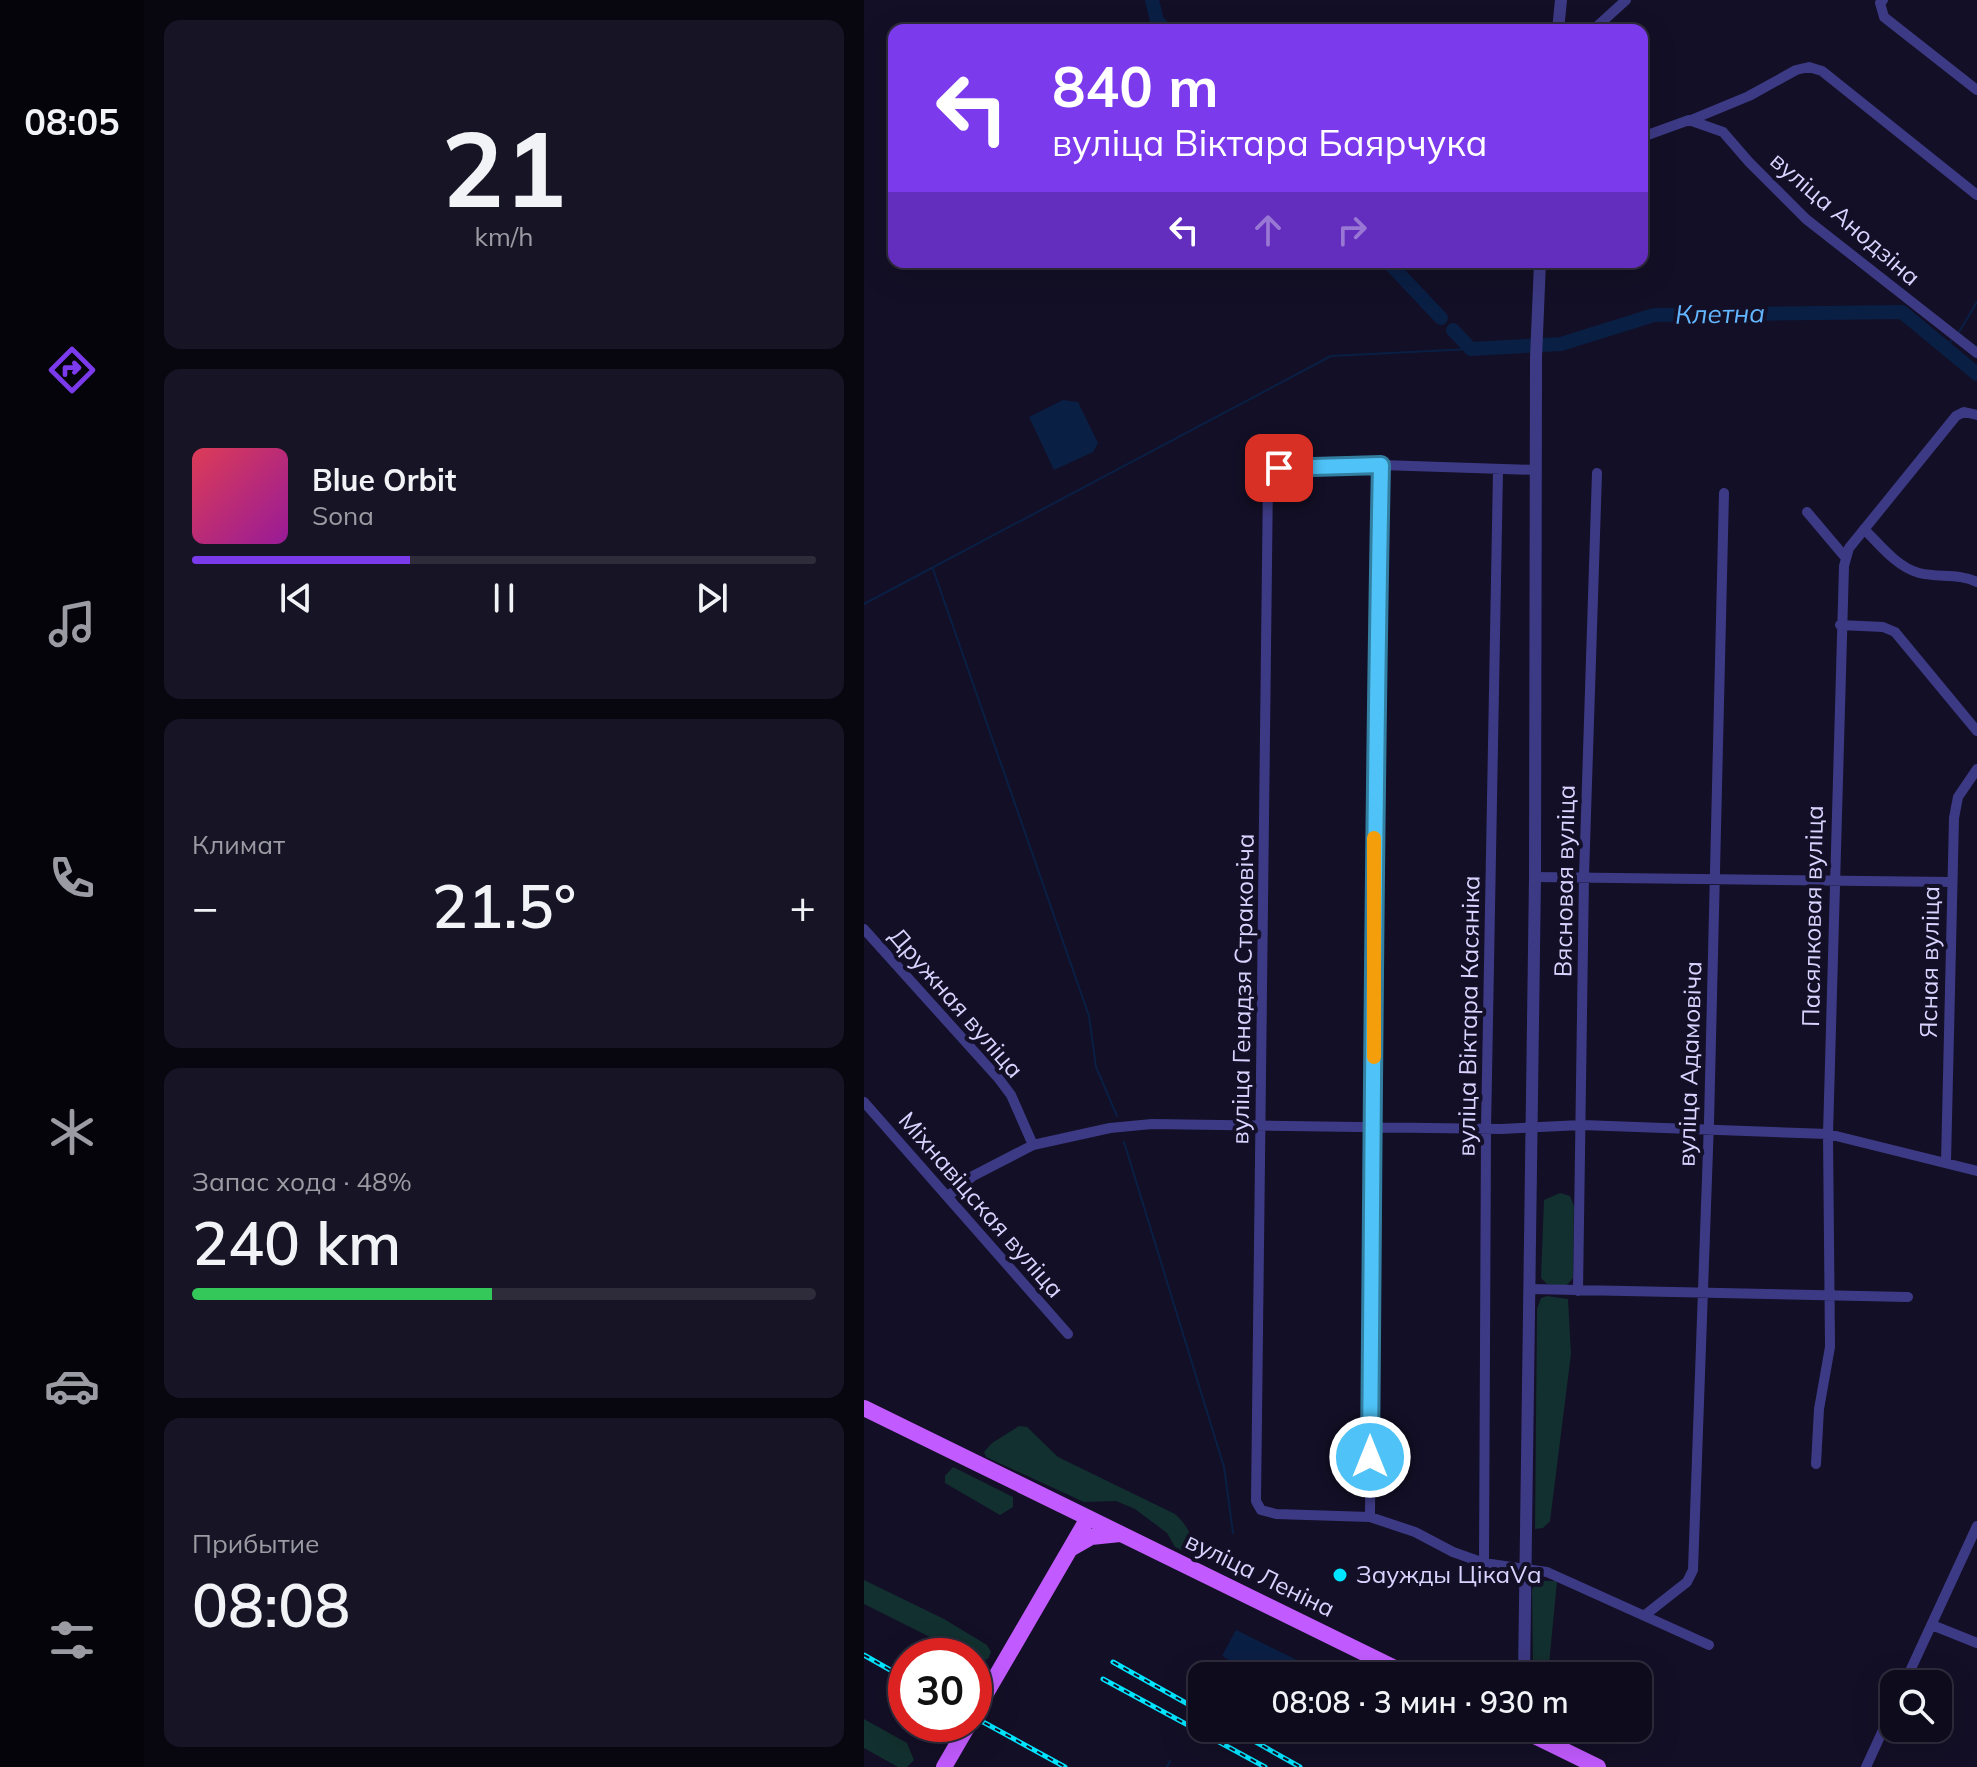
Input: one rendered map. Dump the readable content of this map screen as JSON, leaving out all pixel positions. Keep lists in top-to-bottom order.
{
  "streets": {
    "main road": ["вуліца Леніна"],
    "street": [
      "вуліца Анодзіна",
      "Вясновая вуліца",
      "Пасялковая вуліца",
      "Ясная вуліца",
      "вуліца Генадзя Страковіча",
      "Дружная вуліца",
      "вуліца Віктара Касяніка",
      "вуліца Адамовіча",
      "Міхнавіцская вуліца"
    ]
  },
  "water": ["Клетна"],
  "places": ["Заужды ЦікаVа"],
  "page": {
    "tabs": "08:05",
    "tile": [
      ["21", "km/h"],
      "Климат",
      ["Запас хода · 48%", "240 km"],
      ["Прибытие", "08:08"]
    ],
    "turn": ["840 m", "вуліца Віктара Баярчука"],
    "song": ["Blue Orbit", "Sona"],
    "heat": ["−", "21.5°", "+"],
    "limit": "30",
    "trip": "08:08 · 3 мин · 930 m"
  }
}
